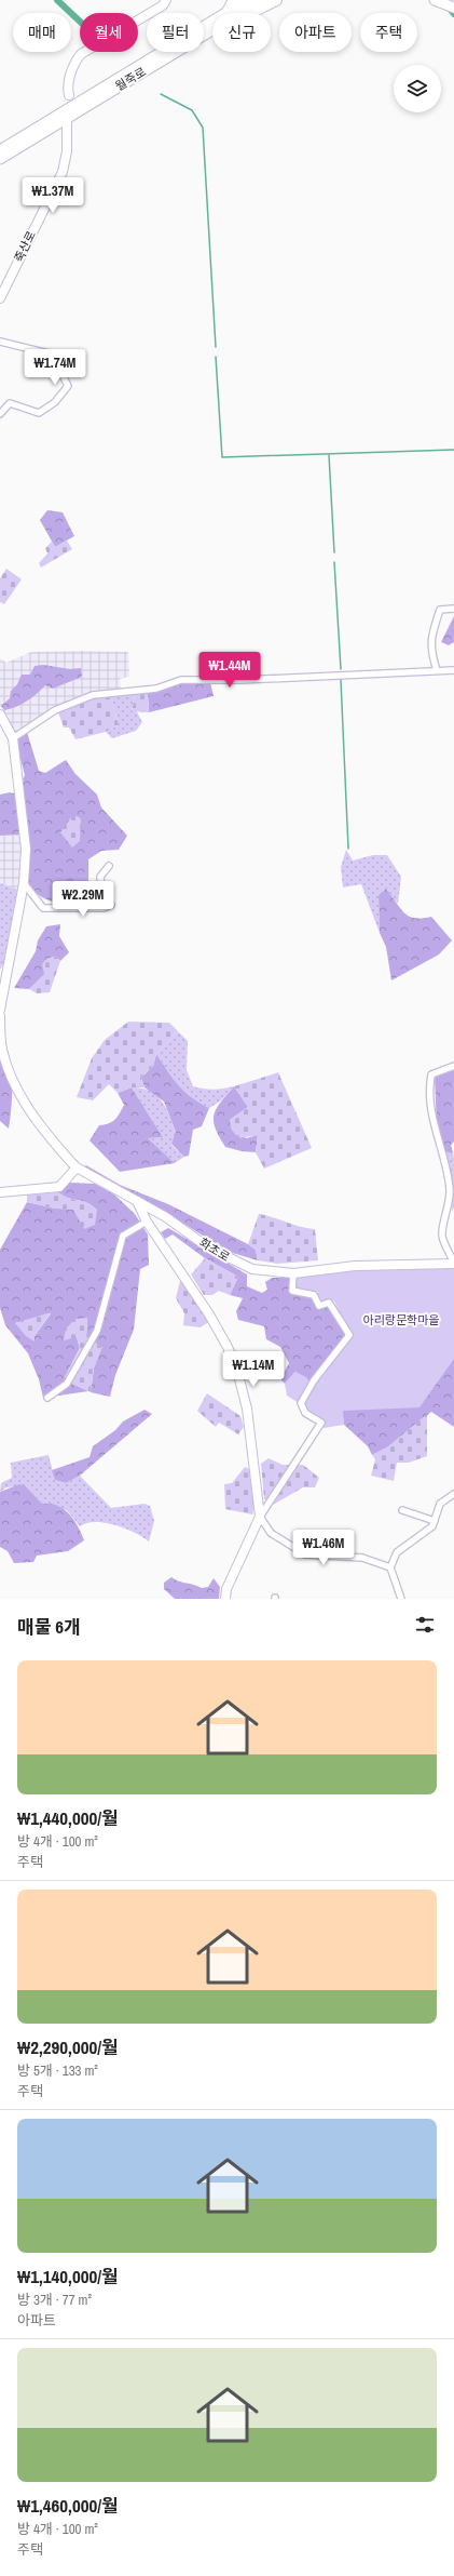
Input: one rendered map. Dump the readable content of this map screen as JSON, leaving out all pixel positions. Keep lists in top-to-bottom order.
{
  "streets": {
    "main road": ["월죽로"],
    "street": ["죽산로", "화초로"]
  },
  "parks": ["아리랑문학마을"],
  "page": {
    "chip": [
      "매매",
      "월세",
      "필터",
      "신규",
      "아파트",
      "주택"
    ],
    "price": [
      "₩1.37M",
      "₩1.74M",
      "₩1.44M",
      "₩2.29M",
      "₩1.14M",
      "₩1.46M"
    ],
    "heading": "매물 6개",
    "list": [
      {
        "name": "₩1,440,000/월",
        "note": "방 4개 · 100 m² · 주택"
      },
      {
        "name": "₩2,290,000/월",
        "note": "방 5개 · 133 m² · 주택"
      },
      {
        "name": "₩1,140,000/월",
        "note": "방 3개 · 77 m² · 아파트"
      },
      {
        "name": "₩1,460,000/월",
        "note": "방 4개 · 100 m² · 주택"
      }
    ]
  }
}
